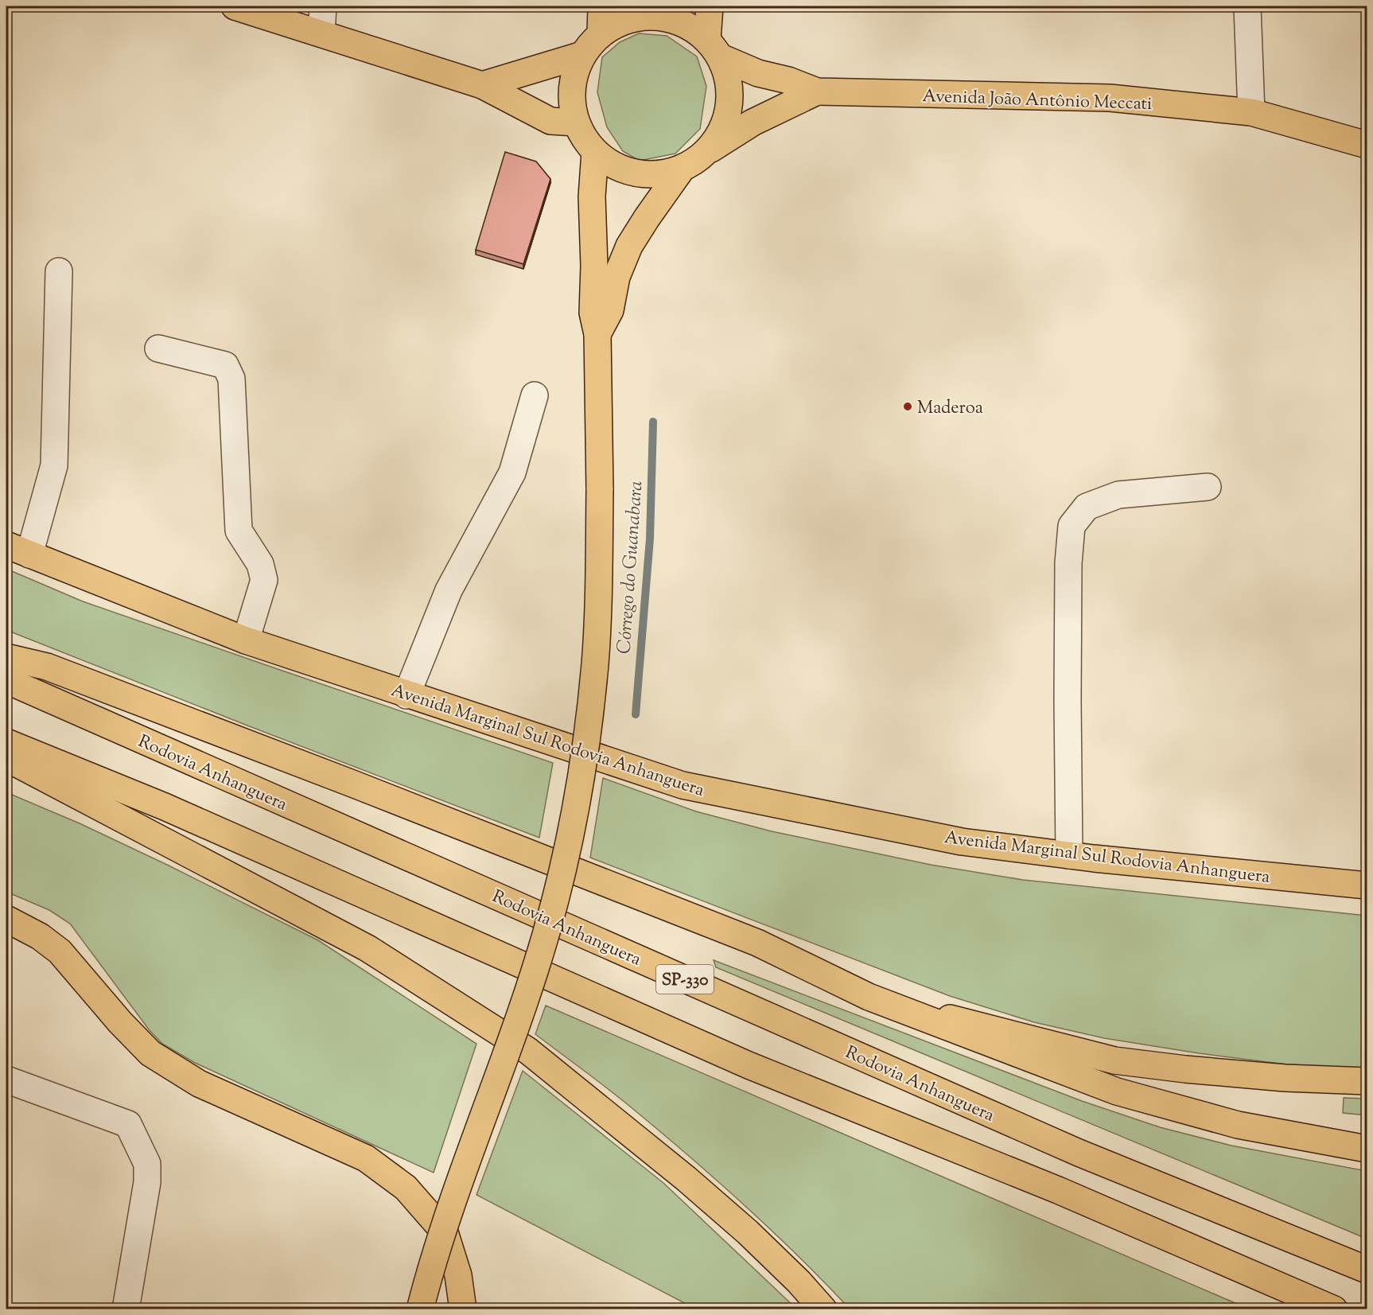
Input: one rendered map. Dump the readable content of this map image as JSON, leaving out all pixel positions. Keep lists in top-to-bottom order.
{
  "streets": {
    "main road": [
      "Avenida João Antônio Meccati",
      "Avenida Marginal Sul Rodovia Anhanguera",
      "Rodovia Anhanguera",
      "SP-330"
    ]
  },
  "water": ["Córrego do Guanabara"],
  "places": ["Maderoa"]
}
